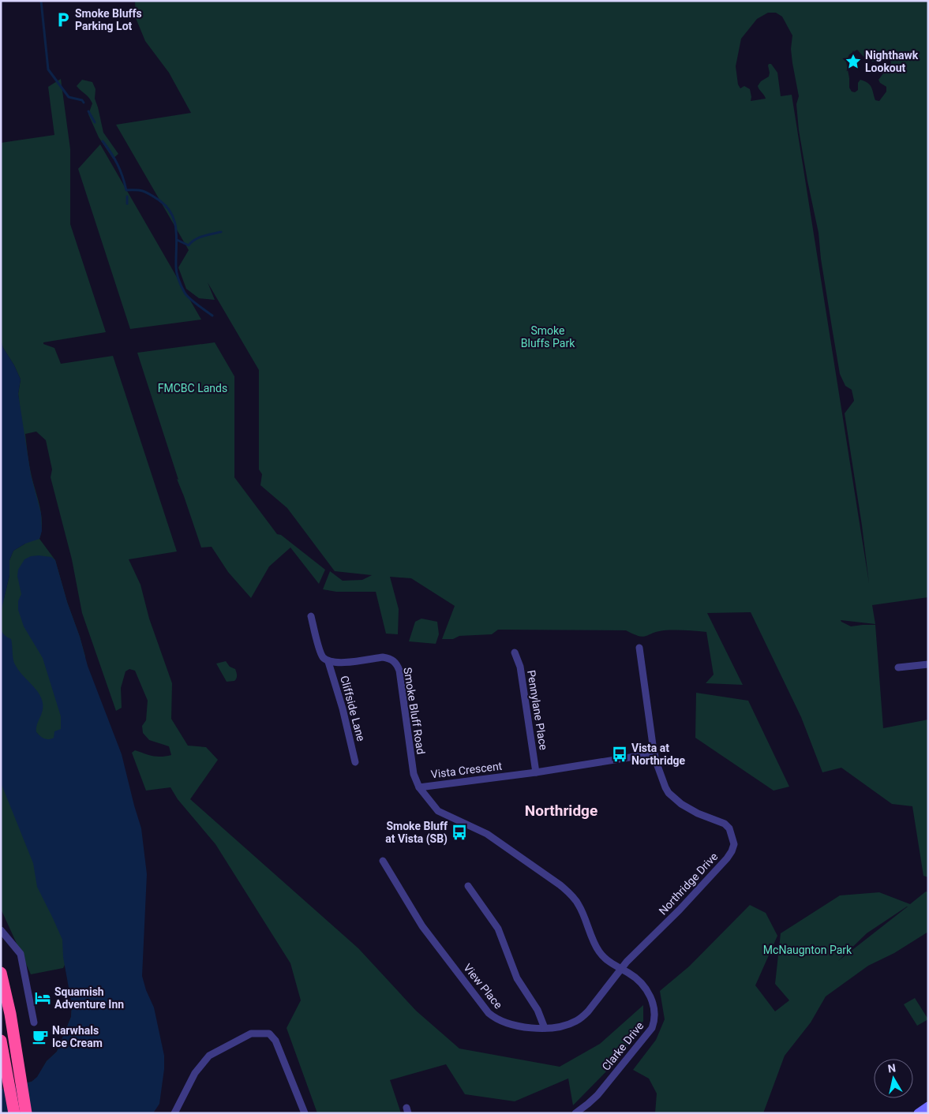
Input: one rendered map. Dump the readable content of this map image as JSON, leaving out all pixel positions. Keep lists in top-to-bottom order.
{
  "streets": {
    "street": [
      "Cliffside Lane",
      "Pennylane Place",
      "Smoke Bluff Road",
      "Vista Crescent",
      "Northridge Drive",
      "View Place",
      "Clarke Drive"
    ]
  },
  "crossings": [
    ["Cliffside Lane", "Smoke Bluff Road"],
    ["Pennylane Place", "Vista Crescent"],
    ["Smoke Bluff Road", "Vista Crescent"],
    ["Vista Crescent", "Northridge Drive"],
    ["Vista Crescent", "View Place"],
    ["Vista Crescent", "Clarke Drive"],
    ["Northridge Drive", "View Place"],
    ["Northridge Drive", "Clarke Drive"],
    ["View Place", "Clarke Drive"]
  ],
  "districts": ["Northridge"],
  "parks": ["Smoke Bluffs Park", "FMCBC Lands", "McNaugnton Park"],
  "places": {
    "parking": ["Smoke Bluffs Parking Lot"],
    "place": ["Nighthawk Lookout"],
    "bus stop": ["Vista at Northridge", "Smoke Bluff at Vista (SB)"],
    "hotel": ["Squamish Adventure Inn"],
    "cafe": ["Narwhals Ice Cream"]
  },
  "north": "top"
}
